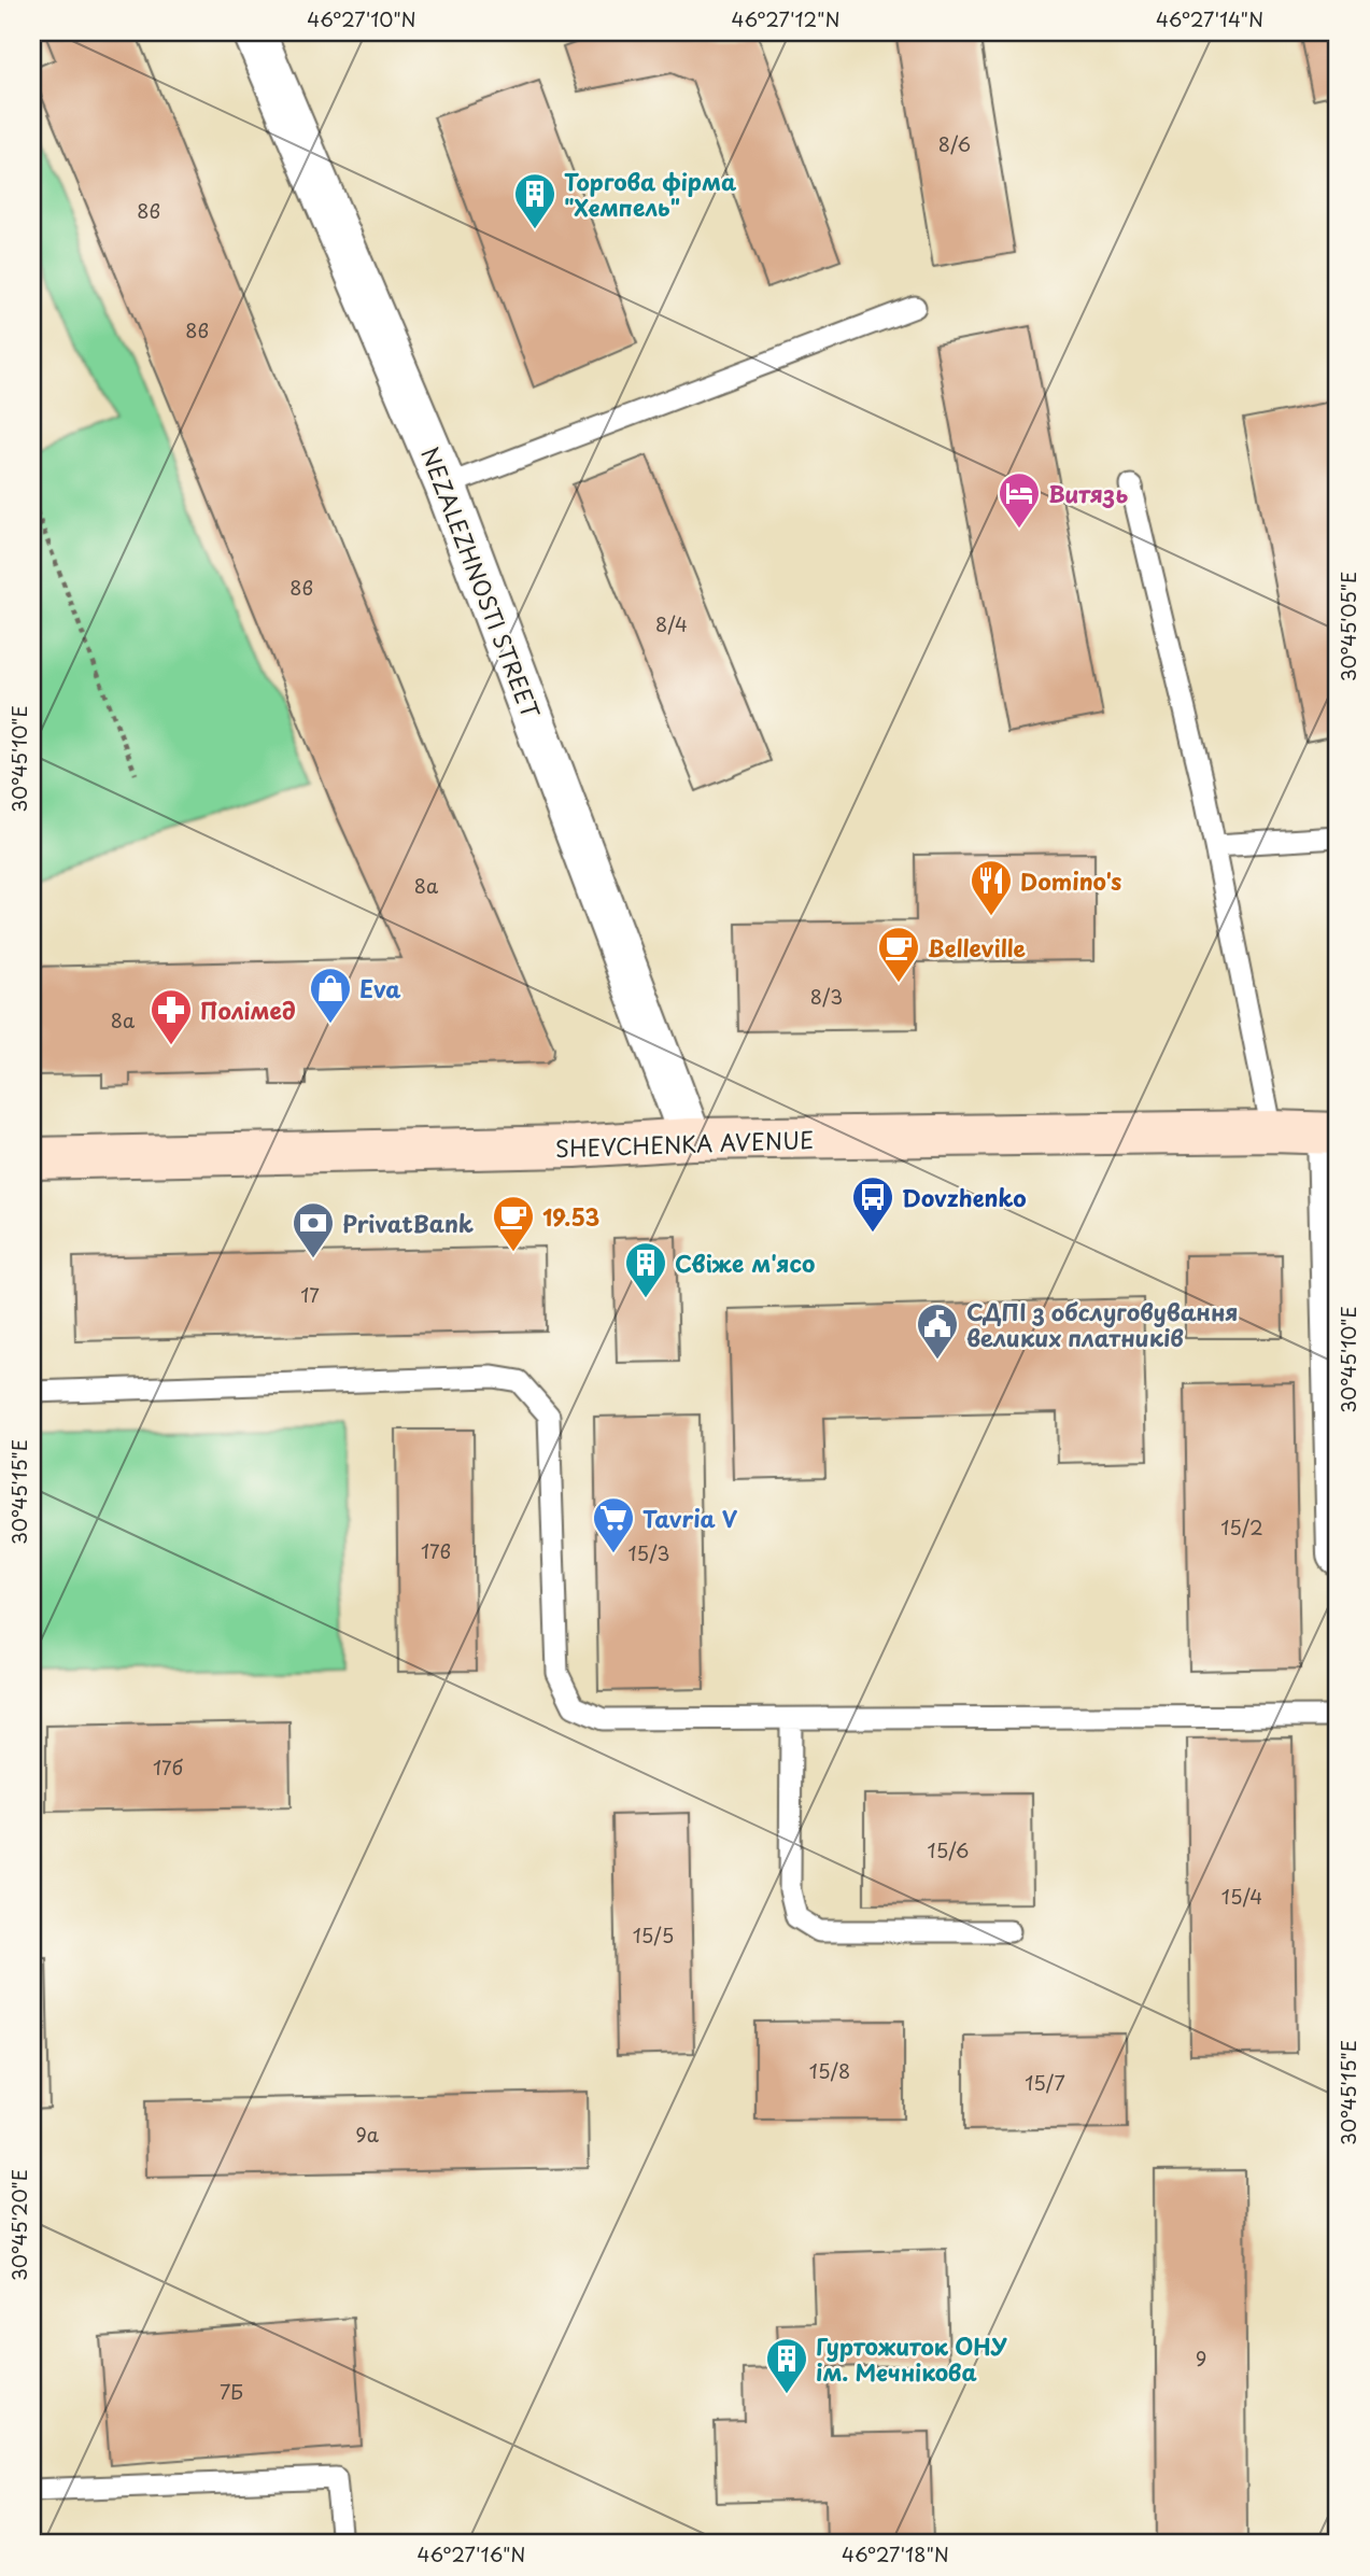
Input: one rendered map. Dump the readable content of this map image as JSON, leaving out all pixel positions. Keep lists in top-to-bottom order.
{
  "streets": {
    "main road": ["SHEVCHENKA AVENUE"],
    "street": ["NEZALEZHNOSTI STREET"]
  },
  "crossings": [
    ["NEZALEZHNOSTI STREET", "SHEVCHENKA AVENUE"]
  ],
  "places": {
    "building": ["Торгова фірма \"Хемпель\"", "Свіже м'ясо", "Гуртожиток ОНУ ім. Мечнікова"],
    "hotel": ["Витязь"],
    "restaurant": ["Domino's"],
    "cafe": ["Belleville", "19.53"],
    "shop": ["Eva"],
    "pharmacy": ["Полімед"],
    "bus stop": ["Dovzhenko"],
    "bank": ["PrivatBank"],
    "public building": ["СДПІ з обслуговування великих платників"],
    "supermarket": ["Tavria V"]
  },
  "house_numbers": [
    "8/6",
    "8в",
    "8в",
    "8в",
    "8/4",
    "8а",
    "8/3",
    "8а",
    "17",
    "15/2",
    "17в",
    "15/3",
    "17б",
    "15/6",
    "15/4",
    "15/5",
    "15/8",
    "15/7",
    "9а",
    "9",
    "7Б"
  ],
  "coordinates": [
    "46°27'10\"N",
    "46°27'12\"N",
    "46°27'14\"N",
    "30°45'05\"E",
    "30°45'10\"E",
    "30°45'15\"E",
    "30°45'20\"E",
    "46°27'16\"N",
    "46°27'18\"N"
  ]
}
